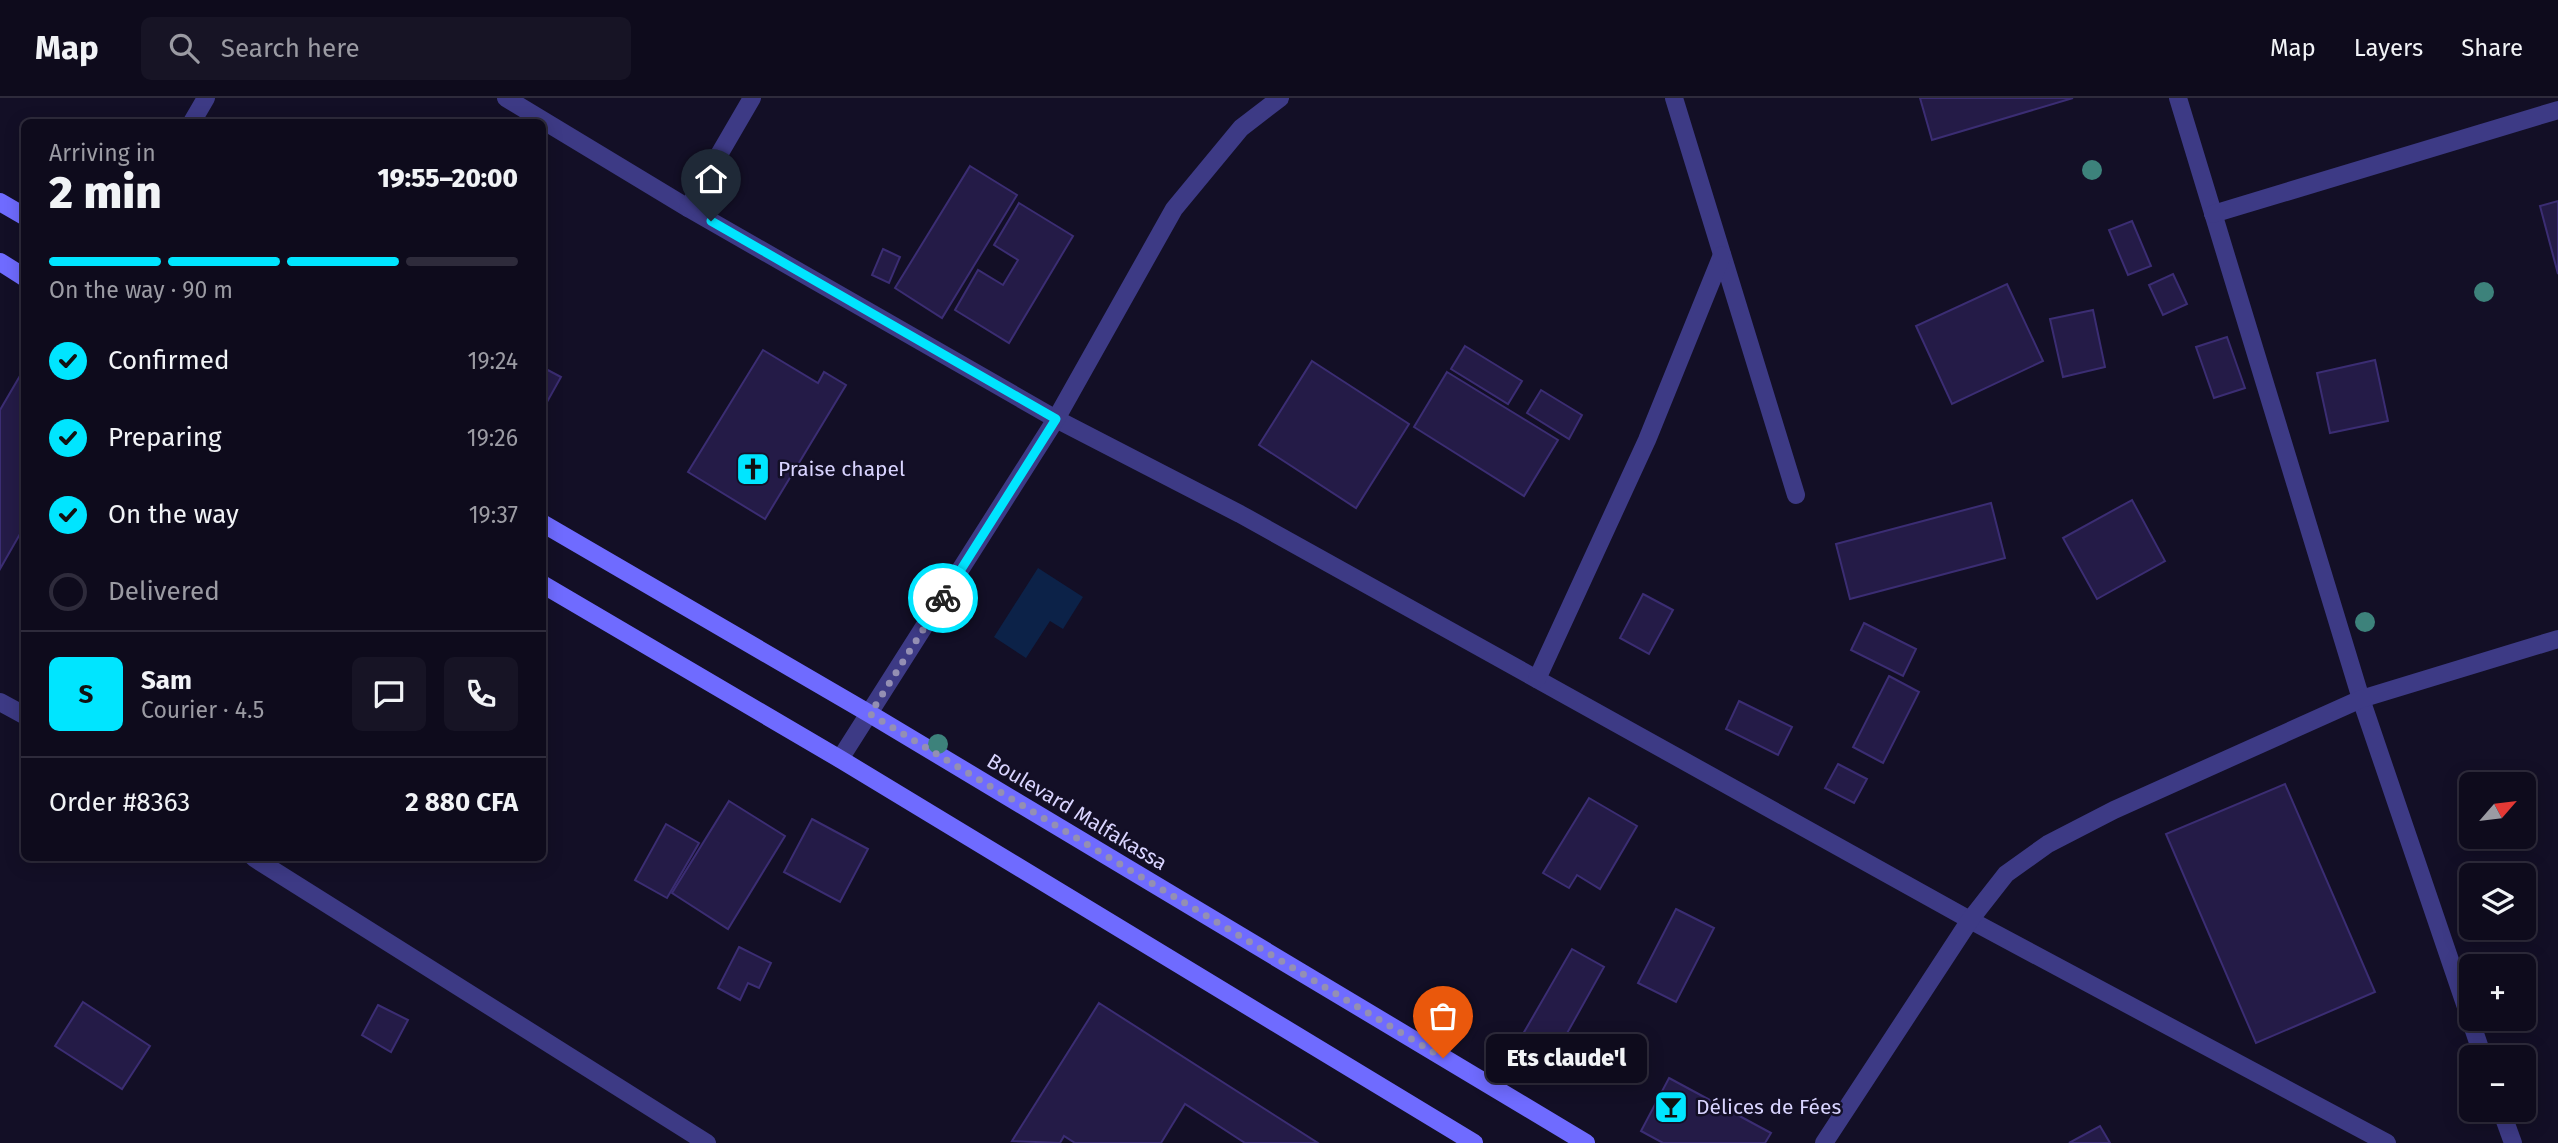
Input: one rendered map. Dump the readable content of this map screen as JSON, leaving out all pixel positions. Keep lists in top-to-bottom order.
{
  "streets": {
    "main road": ["Boulevard Malfakassa"]
  },
  "places": {
    "church": ["Praise chapel"],
    "other": ["Ets claude'l"],
    "bar": ["Délices de Fées"]
  },
  "north": "top right",
  "page": {
    "header": "Map",
    "search": "Search here",
    "nav": ["Map", "Layers", "Share"],
    "heading": ["2 min", "Arriving in", "19:55–20:00"],
    "panel": [
      "Sam",
      "Courier · 4.5",
      "Order #8363",
      "2 880 CFA"
    ],
    "bar": "On the way · 90 m",
    "list": [
      ["Confirmed", "19:24"],
      ["Preparing", "19:26"],
      ["On the way", "19:37"],
      "Delivered"
    ],
    "round": "S",
    "map_buttons": ["+", "−"],
    "bubble": "Ets claude'l"
  }
}
